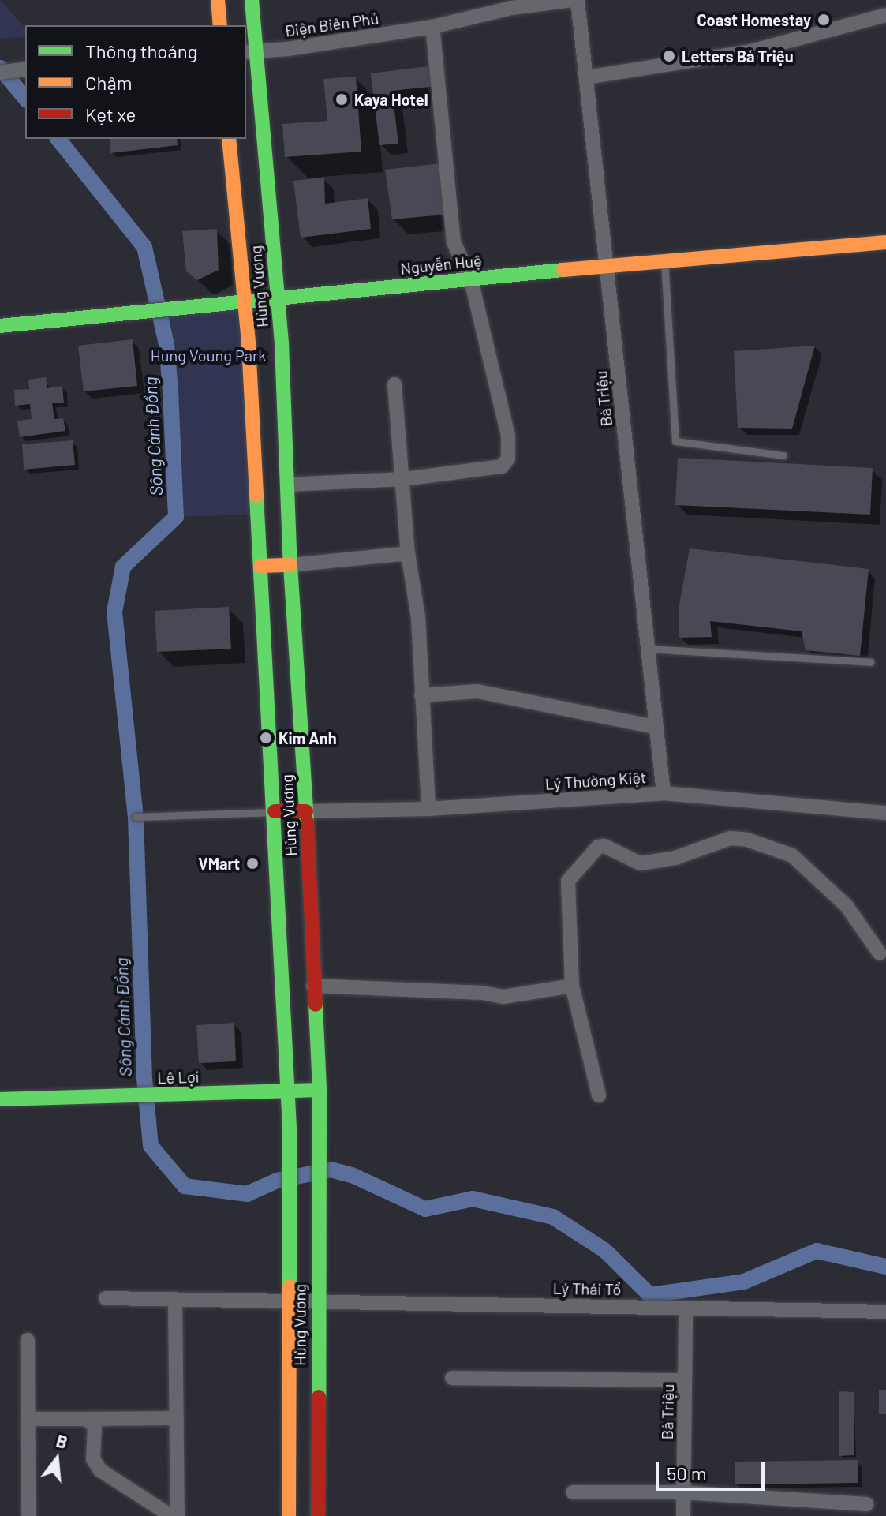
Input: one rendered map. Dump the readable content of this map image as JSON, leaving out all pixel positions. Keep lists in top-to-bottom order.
{
  "streets": {
    "main road": ["Nguyễn Huệ", "Hùng Vương", "Lê Lợi"],
    "street": [
      "Điện Biên Phủ",
      "Bà Triệu",
      "Lý Thường Kiệt",
      "Lý Thái Tổ"
    ]
  },
  "crossings": [
    ["Điện Biên Phủ", "Hùng Vương"],
    ["Nguyễn Huệ", "Hùng Vương"],
    ["Nguyễn Huệ", "Bà Triệu"],
    ["Hùng Vương", "Lý Thường Kiệt"],
    ["Hùng Vương", "Lê Lợi"],
    ["Hùng Vương", "Lý Thái Tổ"],
    ["Bà Triệu", "Lý Thường Kiệt"],
    ["Bà Triệu", "Lý Thái Tổ"]
  ],
  "water": ["Sông Cánh Đồng"],
  "parks": ["Hung Voung Park"],
  "places": [
    "Coast Homestay",
    "Letters Bà Triệu",
    "Kaya Hotel",
    "Kim Anh",
    "VMart"
  ],
  "legend": ["Thông thoáng", "Chậm", "Kẹt xe"],
  "scale_bar": "50 m",
  "north": "top"
}
